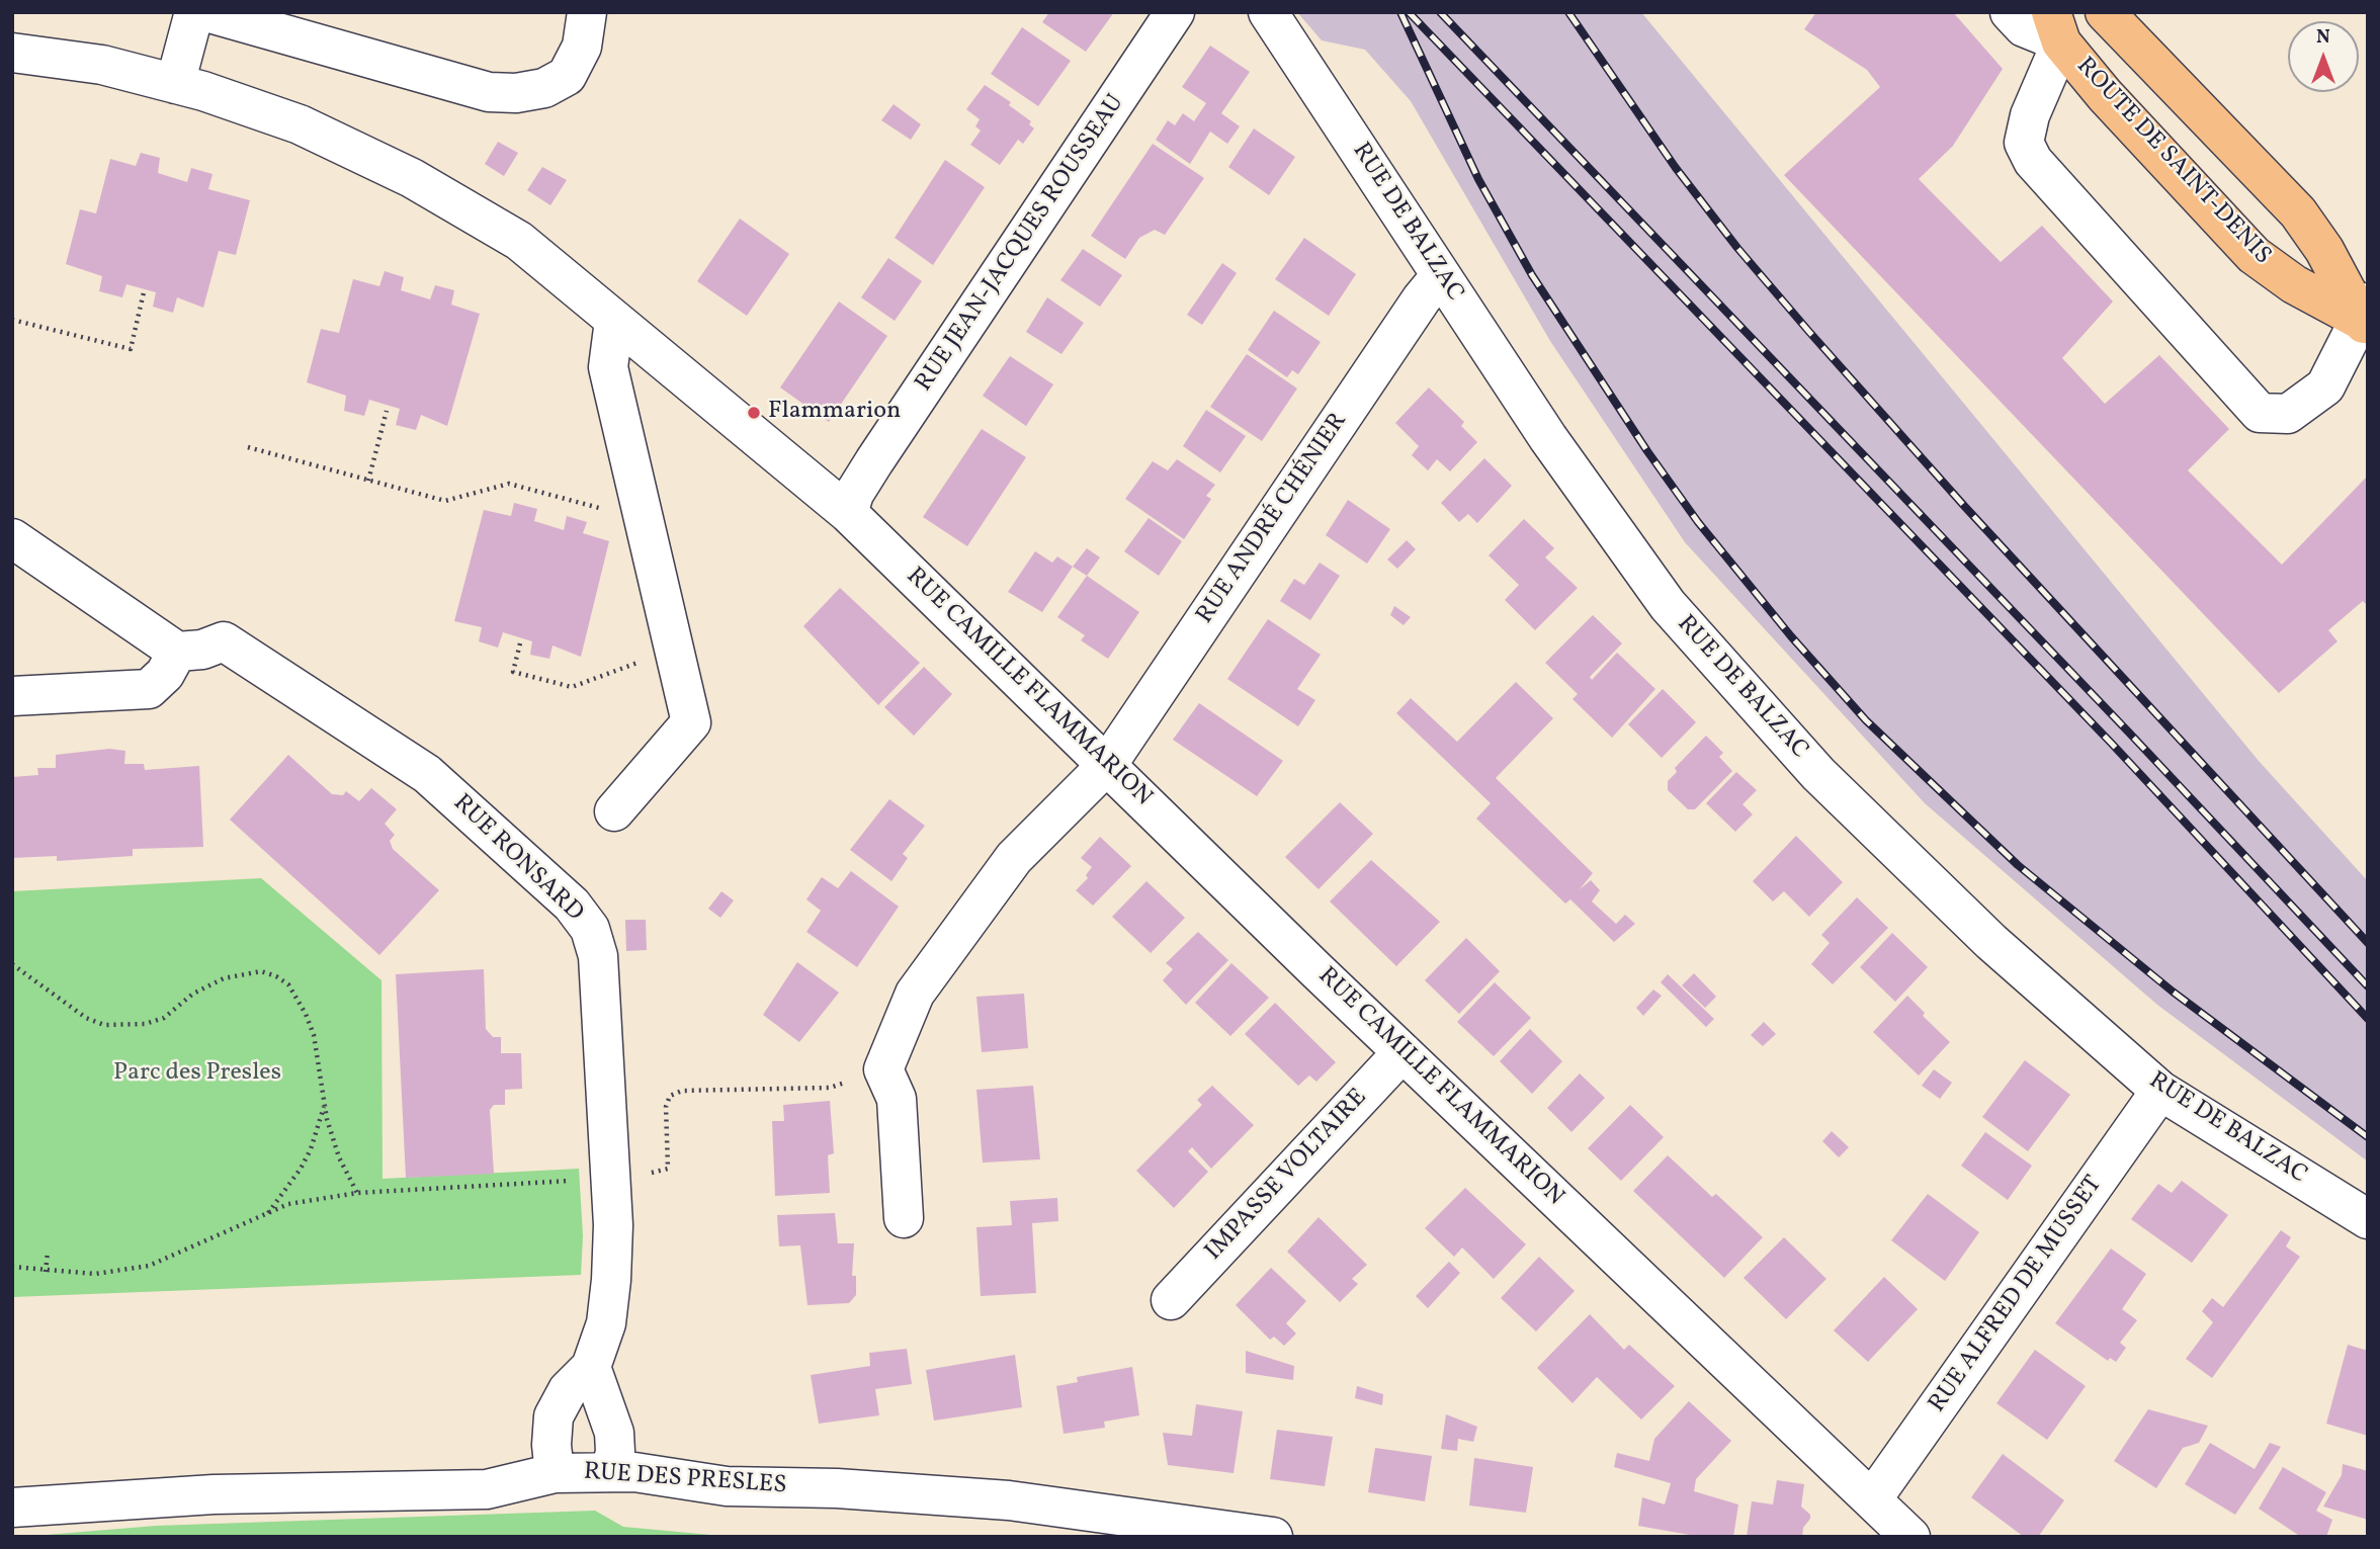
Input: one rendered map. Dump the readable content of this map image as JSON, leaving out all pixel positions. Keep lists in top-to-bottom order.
{
  "streets": {
    "main road": ["ROUTE DE SAINT-DENIS"],
    "street": [
      "RUE DE BALZAC",
      "RUE JEAN-JACQUES ROUSSEAU",
      "RUE ANDRÉ CHÉNIER",
      "RUE CAMILLE FLAMMARION",
      "RUE RONSARD",
      "IMPASSE VOLTAIRE",
      "RUE ALFRED DE MUSSET",
      "RUE DES PRESLES"
    ]
  },
  "crossings": [
    ["RUE DE BALZAC", "RUE ANDRÉ CHÉNIER"],
    ["RUE DE BALZAC", "RUE ALFRED DE MUSSET"],
    ["RUE JEAN-JACQUES ROUSSEAU", "RUE CAMILLE FLAMMARION"],
    ["RUE ANDRÉ CHÉNIER", "RUE CAMILLE FLAMMARION"],
    ["RUE CAMILLE FLAMMARION", "IMPASSE VOLTAIRE"],
    ["RUE CAMILLE FLAMMARION", "RUE ALFRED DE MUSSET"],
    ["RUE RONSARD", "RUE DES PRESLES"]
  ],
  "parks": ["Parc des Presles"],
  "places": ["Flammarion"],
  "north": "top"
}
